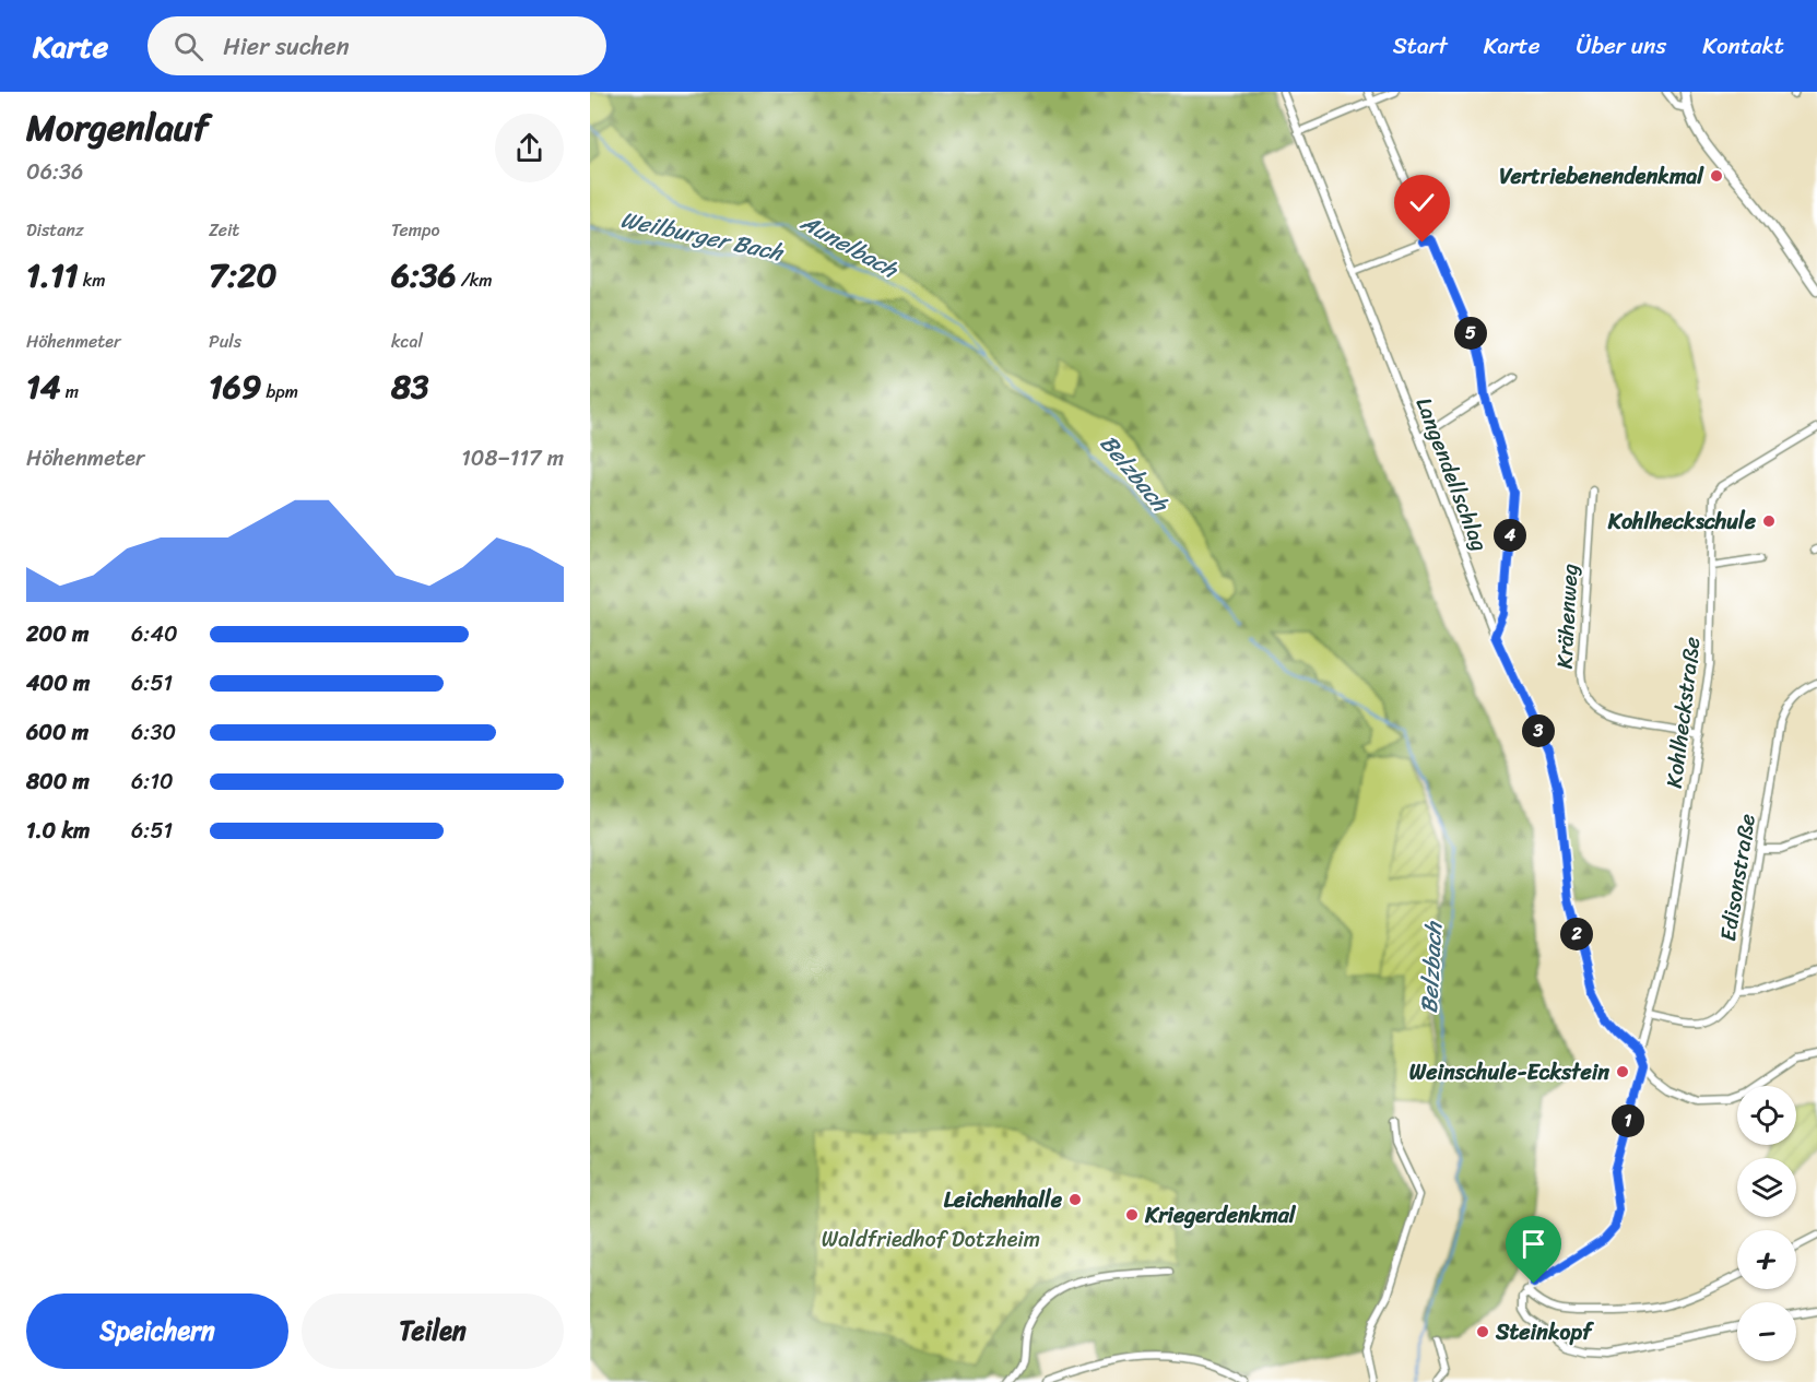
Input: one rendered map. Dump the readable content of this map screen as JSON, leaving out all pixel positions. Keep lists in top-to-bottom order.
{
  "streets": {
    "street": [
      "Langendellschlag",
      "Krähenweg",
      "Kohlheckstraße",
      "Edisonstraße"
    ]
  },
  "crossings": [
    ["Langendellschlag", "Kohlheckstraße"],
    ["Krähenweg", "Kohlheckstraße"],
    ["Kohlheckstraße", "Edisonstraße"]
  ],
  "water": ["Weilburger Bach", "Aunelbach", "Belzbach"],
  "parks": ["Waldfriedhof Dotzheim"],
  "places": [
    "Vertriebenendenkmal",
    "Kohlheckschule",
    "Weinschule-Eckstein",
    "Leichenhalle",
    "Kriegerdenkmal",
    "Steinkopf"
  ],
  "page": {
    "header": "Karte",
    "search": "Hier suchen",
    "nav": [
      "Start",
      "Karte",
      "Über uns",
      "Kontakt"
    ],
    "heading": ["Morgenlauf", "06:36"],
    "stats": [
      ["Distanz", "1.11 km"],
      ["Zeit", "7:20"],
      ["Tempo", "6:36 /km"],
      ["Höhenmeter", "14 m"],
      ["Puls", "169 bpm"],
      ["kcal", "83"]
    ],
    "pins": [
      "5",
      "4",
      "3",
      "2",
      "1"
    ],
    "chart": ["Höhenmeter", "108–117 m"],
    "list": [
      {
        "name": "200 m",
        "note": "6:40"
      },
      {
        "name": "400 m",
        "note": "6:51"
      },
      {
        "name": "600 m",
        "note": "6:30"
      },
      {
        "name": "800 m",
        "note": "6:10"
      },
      {
        "name": "1.0 km",
        "note": "6:51"
      }
    ],
    "map_buttons": ["+", "−"],
    "buttons": ["Speichern", "Teilen"]
  }
}
